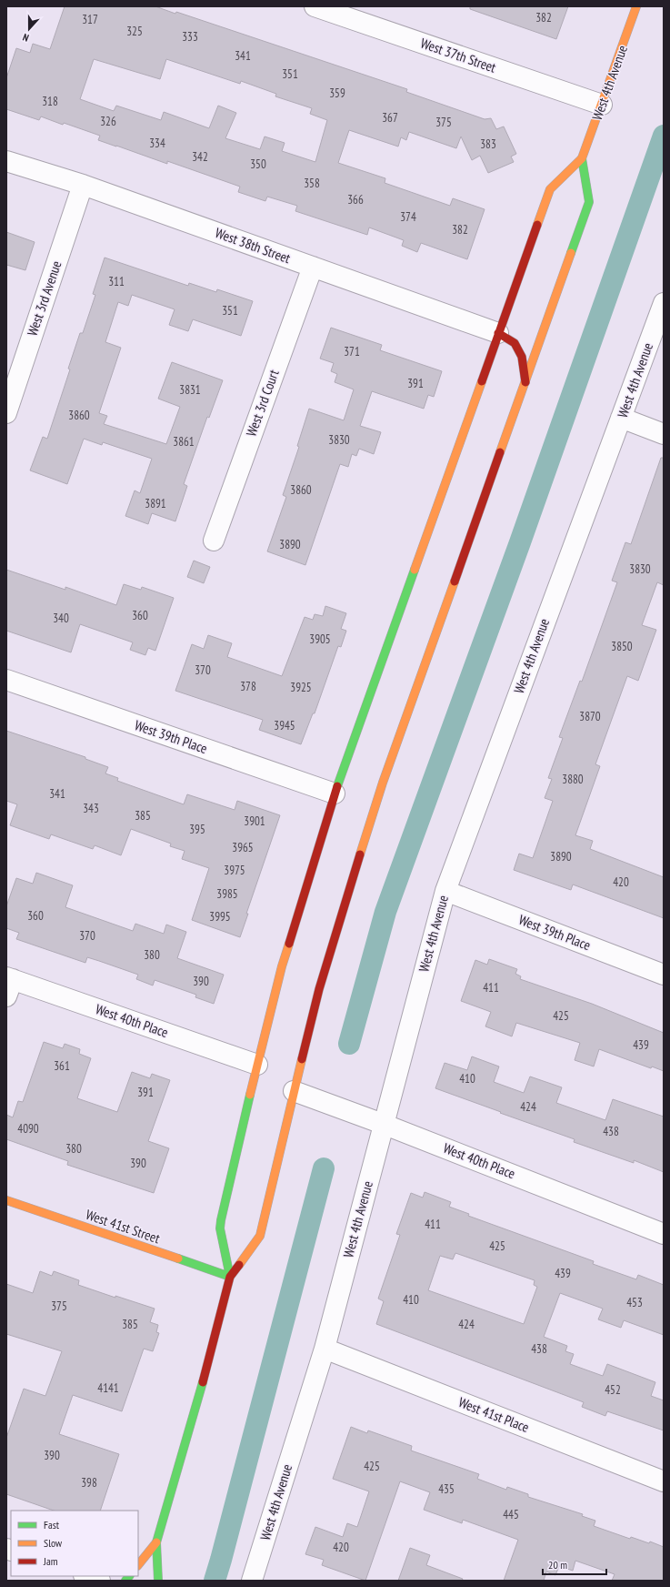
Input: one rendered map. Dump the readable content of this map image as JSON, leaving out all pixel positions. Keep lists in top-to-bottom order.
{
  "streets": {
    "main road": ["West 4th Avenue", "West 41st Street"],
    "street": [
      "West 37th Street",
      "West 38th Street",
      "West 3rd Avenue",
      "West 3rd Court",
      "West 39th Place",
      "West 40th Place",
      "West 41st Place"
    ]
  },
  "crossings": [
    ["West 37th Street", "West 4th Avenue"],
    ["West 4th Avenue", "West 38th Street"],
    ["West 4th Avenue", "West 39th Place"],
    ["West 4th Avenue", "West 40th Place"],
    ["West 4th Avenue", "West 41st Street"],
    ["West 4th Avenue", "West 41st Place"],
    ["West 38th Street", "West 3rd Avenue"],
    ["West 38th Street", "West 3rd Court"]
  ],
  "house_numbers": [
    "382",
    "317",
    "325",
    "333",
    "341",
    "351",
    "359",
    "318",
    "367",
    "326",
    "375",
    "334",
    "383",
    "342",
    "350",
    "358",
    "366",
    "374",
    "382",
    "311",
    "351",
    "371",
    "391",
    "3831",
    "3860",
    "3830",
    "3861",
    "3860",
    "3891",
    "3890",
    "3830",
    "360",
    "340",
    "3905",
    "3850",
    "370",
    "378",
    "3925",
    "3870",
    "3945",
    "3880",
    "341",
    "343",
    "385",
    "3901",
    "395",
    "3965",
    "3890",
    "3975",
    "420",
    "3985",
    "360",
    "3995",
    "370",
    "380",
    "390",
    "411",
    "425",
    "439",
    "361",
    "410",
    "391",
    "424",
    "4090",
    "438",
    "380",
    "390",
    "411",
    "425",
    "439",
    "410",
    "453",
    "375",
    "385",
    "424",
    "438",
    "4141",
    "452",
    "390",
    "425",
    "398",
    "435",
    "445",
    "420"
  ],
  "legend": ["Fast", "Slow", "Jam"],
  "scale_bar": "20 m",
  "north": "bottom"
}
